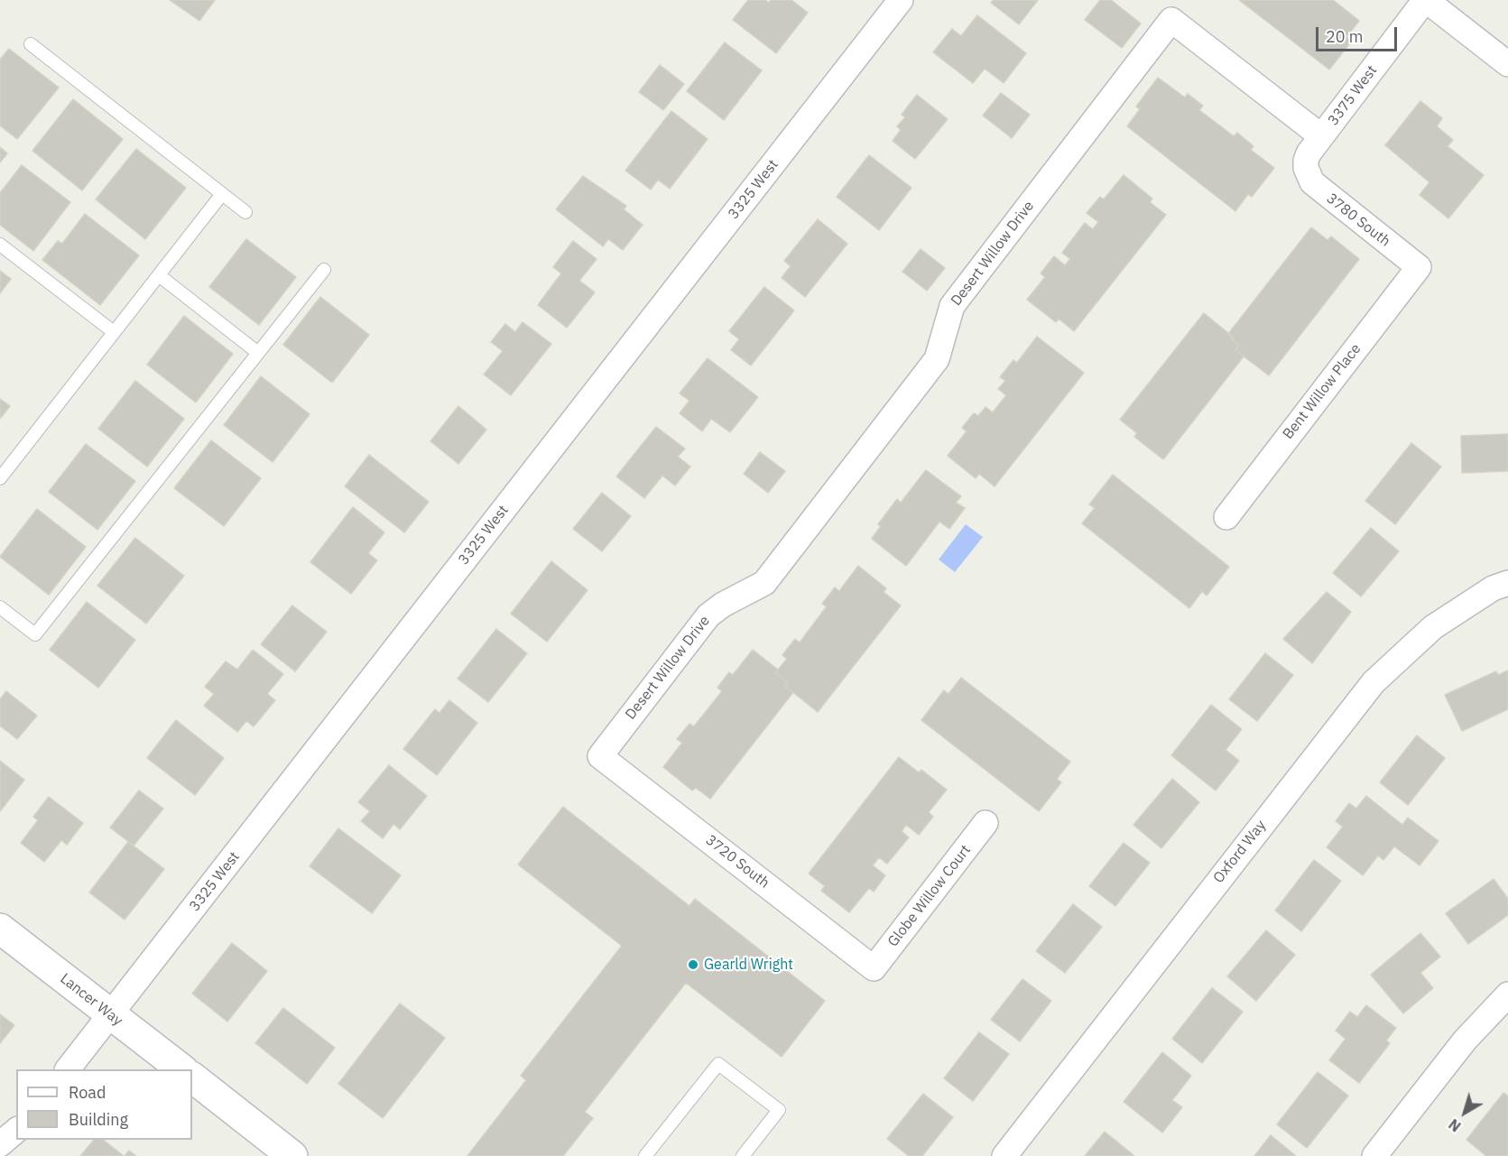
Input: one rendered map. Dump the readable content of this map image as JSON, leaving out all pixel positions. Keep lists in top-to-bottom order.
{
  "streets": {
    "street": [
      "3375 West",
      "3325 West",
      "3780 South",
      "Desert Willow Drive",
      "Bent Willow Place",
      "Oxford Way",
      "3720 South",
      "Globe Willow Court",
      "Lancer Way"
    ]
  },
  "crossings": [
    ["3375 West", "3780 South"],
    ["3375 West", "Desert Willow Drive"],
    ["3325 West", "Lancer Way"],
    ["3780 South", "Bent Willow Place"],
    ["Desert Willow Drive", "3720 South"],
    ["3720 South", "Globe Willow Court"]
  ],
  "places": ["Gearld Wright"],
  "legend": ["Road", "Building"],
  "scale_bar": "20 m",
  "north": "bottom left"
}
